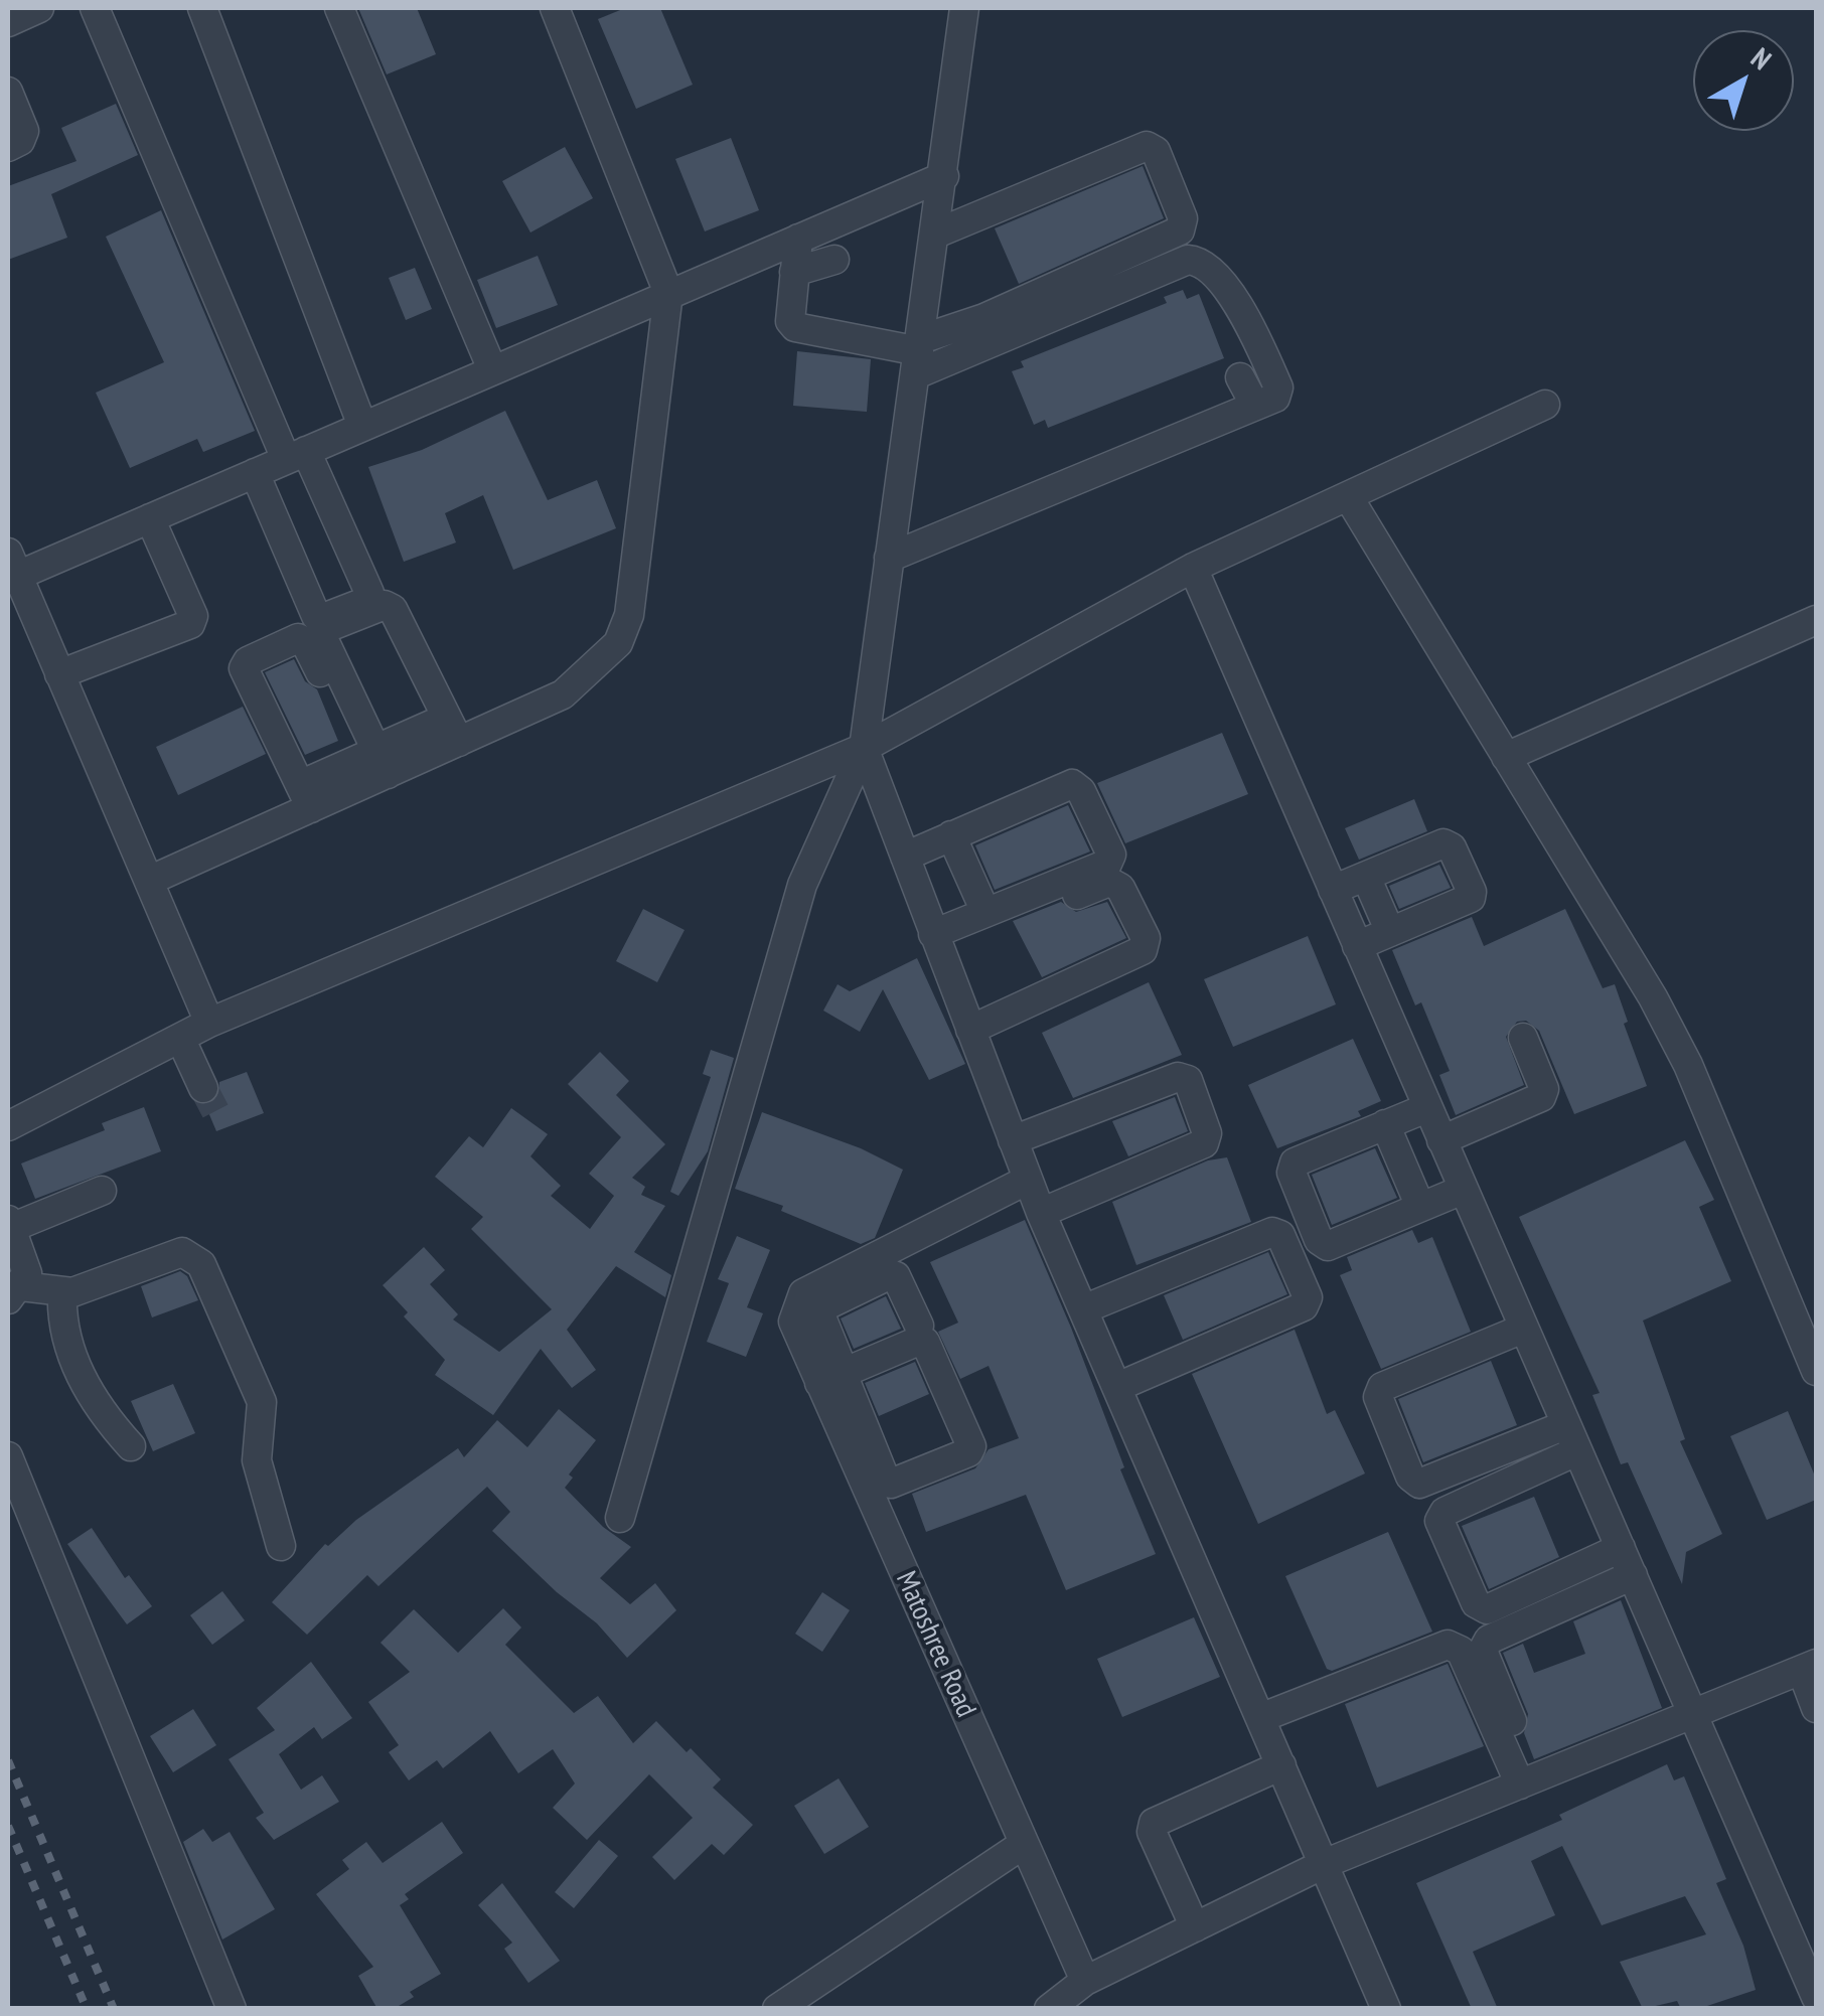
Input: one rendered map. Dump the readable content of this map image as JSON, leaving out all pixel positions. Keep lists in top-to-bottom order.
{
  "streets": {
    "street": ["Matoshree Road"]
  },
  "north": "top right"
}
